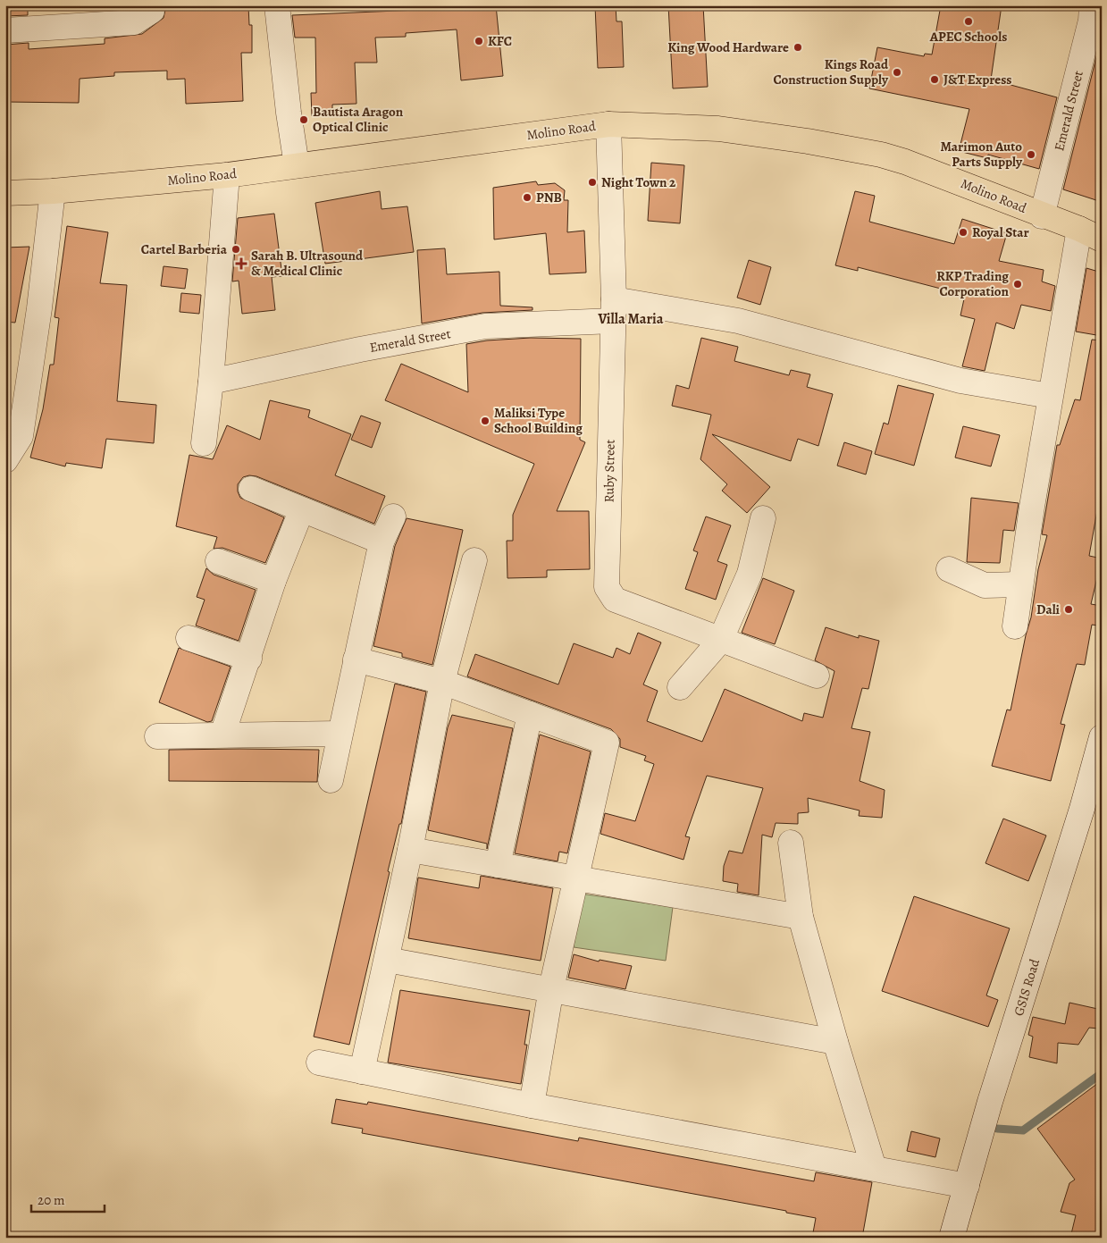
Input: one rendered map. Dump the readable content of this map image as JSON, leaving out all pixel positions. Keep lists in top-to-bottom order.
{
  "streets": {
    "main road": ["Molino Road"],
    "street": ["Emerald Street", "Ruby Street", "GSIS Road"]
  },
  "crossings": [
    ["Emerald Street", "Molino Road"],
    ["Emerald Street", "Ruby Street"],
    ["Molino Road", "Ruby Street"]
  ],
  "districts": ["Villa Maria"],
  "places": {
    "other": [
      "APEC Schools",
      "KFC",
      "King Wood Hardware",
      "Kings Road Construction Supply",
      "J&T Express",
      "Bautista Aragon Optical Clinic",
      "Marimon Auto Parts Supply",
      "Night Town 2",
      "PNB",
      "Royal Star",
      "Cartel Barberia",
      "RKP Trading Corporation",
      "Maliksi Type School Building",
      "Dali"
    ],
    "health": ["Sarah B. Ultrasound & Medical Clinic"]
  },
  "scale_bar": "20 m"
}
